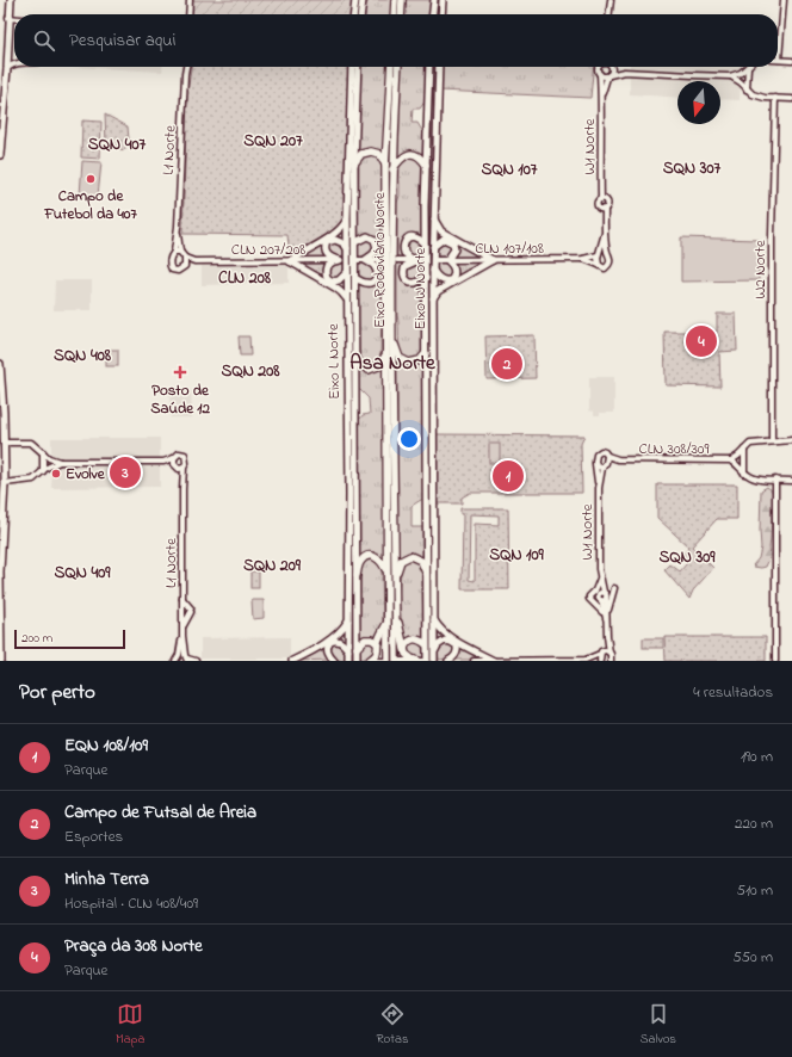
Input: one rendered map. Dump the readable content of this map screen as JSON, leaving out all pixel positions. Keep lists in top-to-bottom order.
{
  "streets": {
    "highway": ["Eixo Rodoviário Norte"],
    "main road": ["Eixo W Norte", "Eixo L Norte"],
    "street": [
      "W1 Norte",
      "L1 Norte",
      "CLN 107/108",
      "CLN 207/208",
      "W2 Norte",
      "CLN 308/309"
    ]
  },
  "crossings": [
    ["W1 Norte", "CLN 308/309"],
    ["L1 Norte", "CLN 207/208"]
  ],
  "districts": [
    "SQN 207",
    "SQN 407",
    "SQN 307",
    "SQN 107",
    "CLN 208",
    "SQN 408",
    "Asa Norte",
    "SQN 208",
    "SQN 109",
    "SQN 309",
    "SQN 209",
    "SQN 409"
  ],
  "places": {
    "other": ["Campo de Futebol da 407", "Evolve"],
    "health": ["Posto de Saúde 12"]
  },
  "scale_bar": "200 m",
  "north": "bottom",
  "page": {
    "search": "Pesquisar aqui",
    "pins": [
      "4",
      "2",
      "3",
      "1"
    ],
    "scale": "200 m",
    "heading": ["Por perto", "4 resultados"],
    "list": [
      {
        "mark": "1",
        "name": "EQN 108/109",
        "note": "Parque",
        "value": "190 m"
      },
      {
        "mark": "2",
        "name": "Campo de Futsal de Areia",
        "note": "Esportes",
        "value": "220 m"
      },
      {
        "mark": "3",
        "name": "Minha Terra",
        "note": "Hospital · CLN 408/409",
        "value": "510 m"
      },
      {
        "mark": "4",
        "name": "Praça da 308 Norte",
        "note": "Parque",
        "value": "550 m"
      }
    ],
    "nav": ["Mapa", "Rotas", "Salvos"]
  }
}
